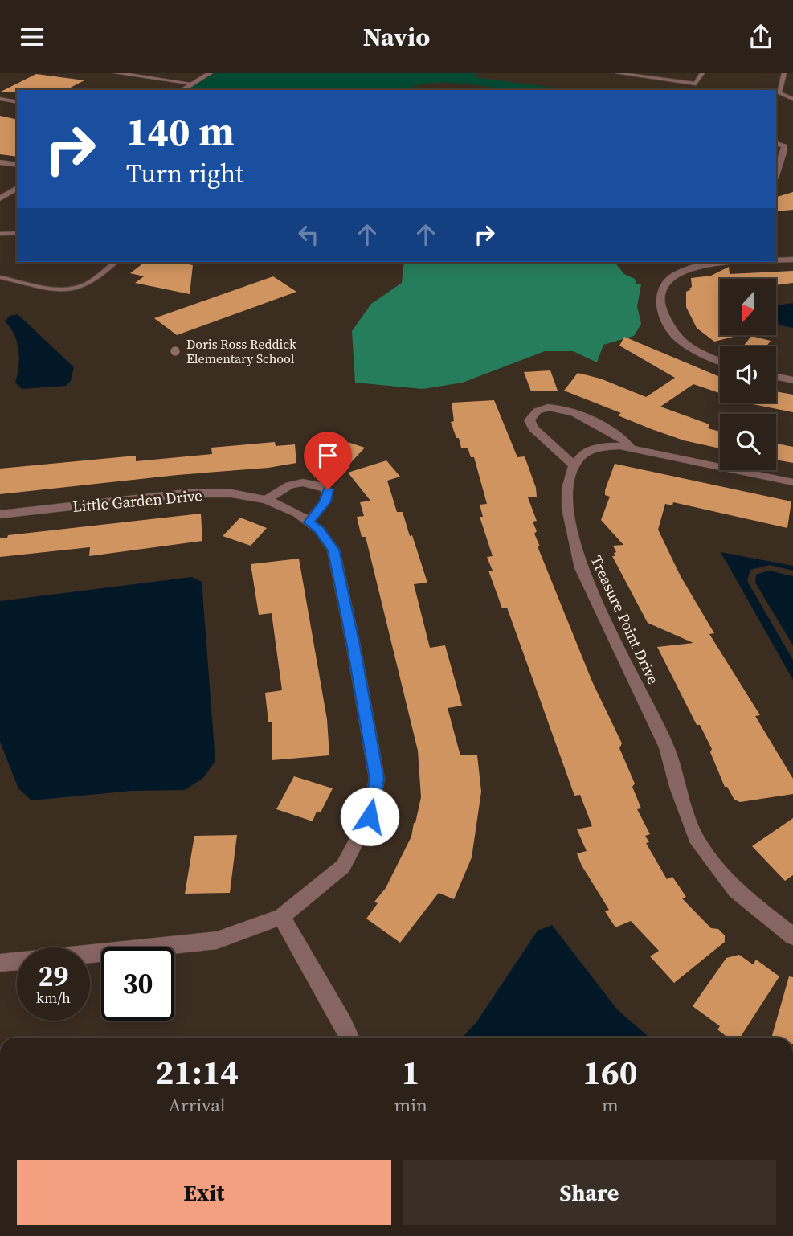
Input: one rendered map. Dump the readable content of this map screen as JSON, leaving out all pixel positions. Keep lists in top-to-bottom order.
{
  "streets": {
    "street": ["Little Garden Drive", "Treasure Point Drive"]
  },
  "places": ["Doris Ross Reddick Elementary School"],
  "north": "bottom",
  "page": {
    "header": "Navio",
    "turn": ["140 m", "Turn right"],
    "speed": "29 km/h",
    "limit": "30",
    "eta": [
      "21:14",
      "Arrival",
      "1",
      "min",
      "160",
      "m"
    ],
    "buttons": ["Exit", "Share"]
  }
}
